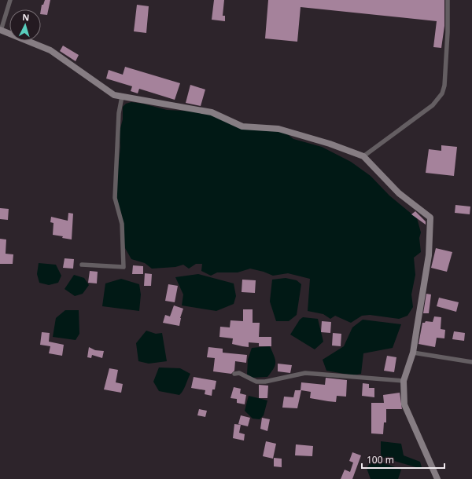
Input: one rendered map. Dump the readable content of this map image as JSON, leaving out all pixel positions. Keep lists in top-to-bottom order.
{
  "scale_bar": "100 m",
  "north": "top"
}
